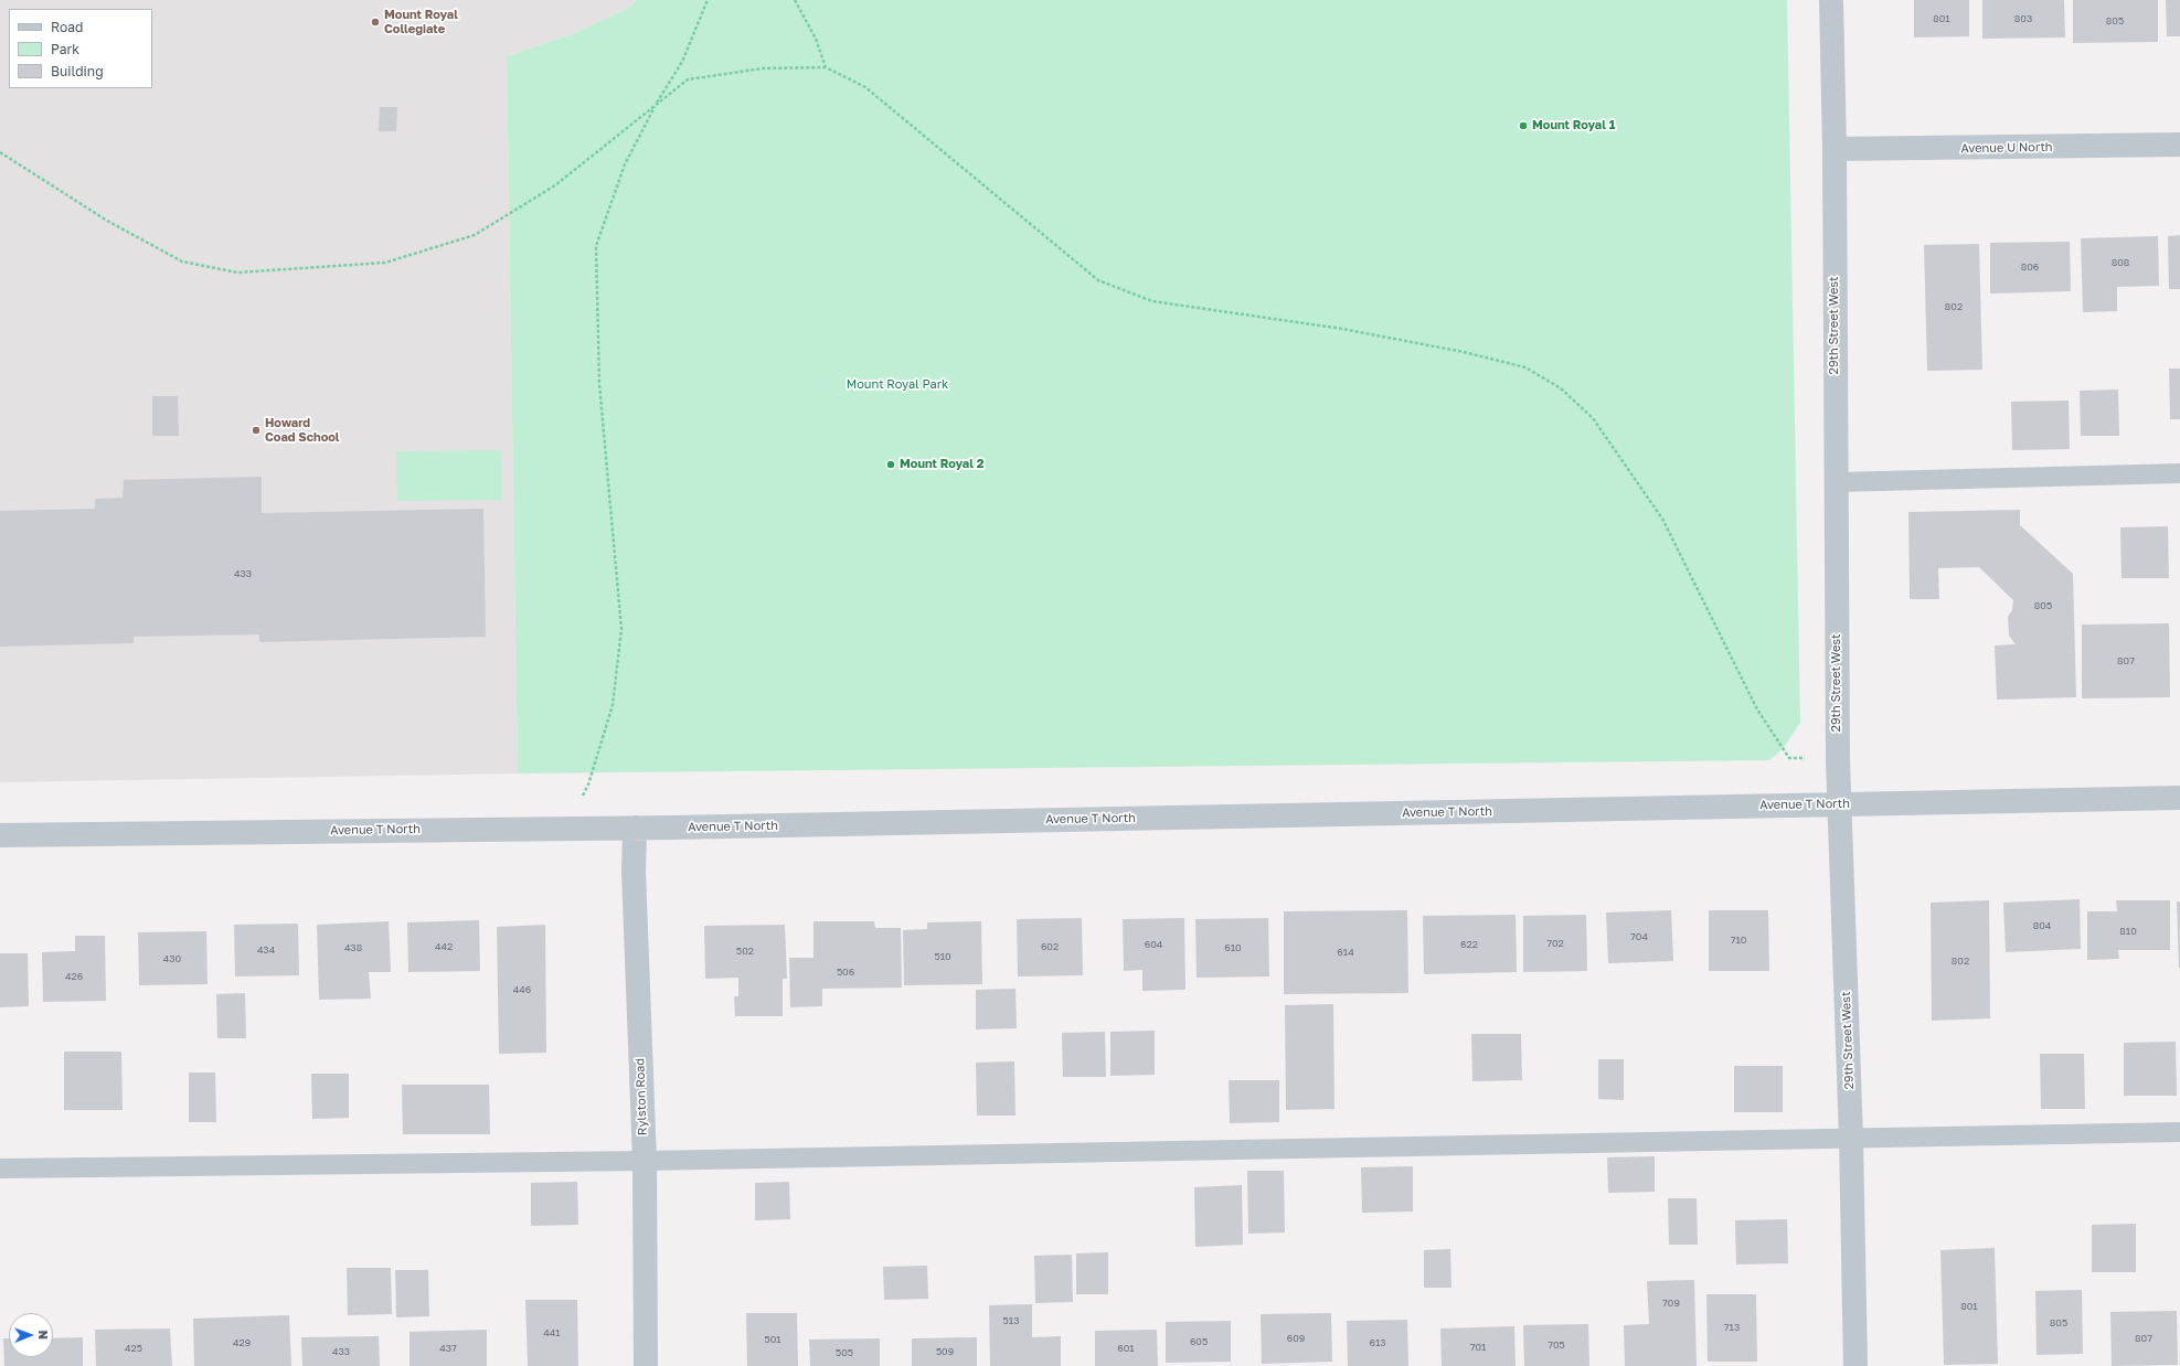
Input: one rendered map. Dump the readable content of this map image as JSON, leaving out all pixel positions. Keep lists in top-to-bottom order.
{
  "streets": {
    "street": [
      "Avenue U North",
      "29th Street West",
      "Avenue T North",
      "Rylston Road"
    ]
  },
  "crossings": [
    ["Avenue U North", "29th Street West"],
    ["29th Street West", "Avenue T North"],
    ["Avenue T North", "Rylston Road"]
  ],
  "parks": ["Mount Royal Park"],
  "places": [
    "Mount Royal Collegiate",
    "Mount Royal 1",
    "Howard Coad School",
    "Mount Royal 2"
  ],
  "house_numbers": [
    "801",
    "803",
    "805",
    "808",
    "806",
    "802",
    "433",
    "805",
    "807",
    "804",
    "810",
    "704",
    "710",
    "702",
    "604",
    "622",
    "442",
    "602",
    "438",
    "610",
    "434",
    "502",
    "614",
    "510",
    "430",
    "802",
    "506",
    "426",
    "446",
    "709",
    "801",
    "513",
    "805",
    "713",
    "441",
    "609",
    "807",
    "501",
    "605",
    "429",
    "613",
    "705",
    "701",
    "425",
    "437",
    "601",
    "433",
    "509",
    "505"
  ],
  "legend": ["Road", "Park", "Building"],
  "north": "right"
}
